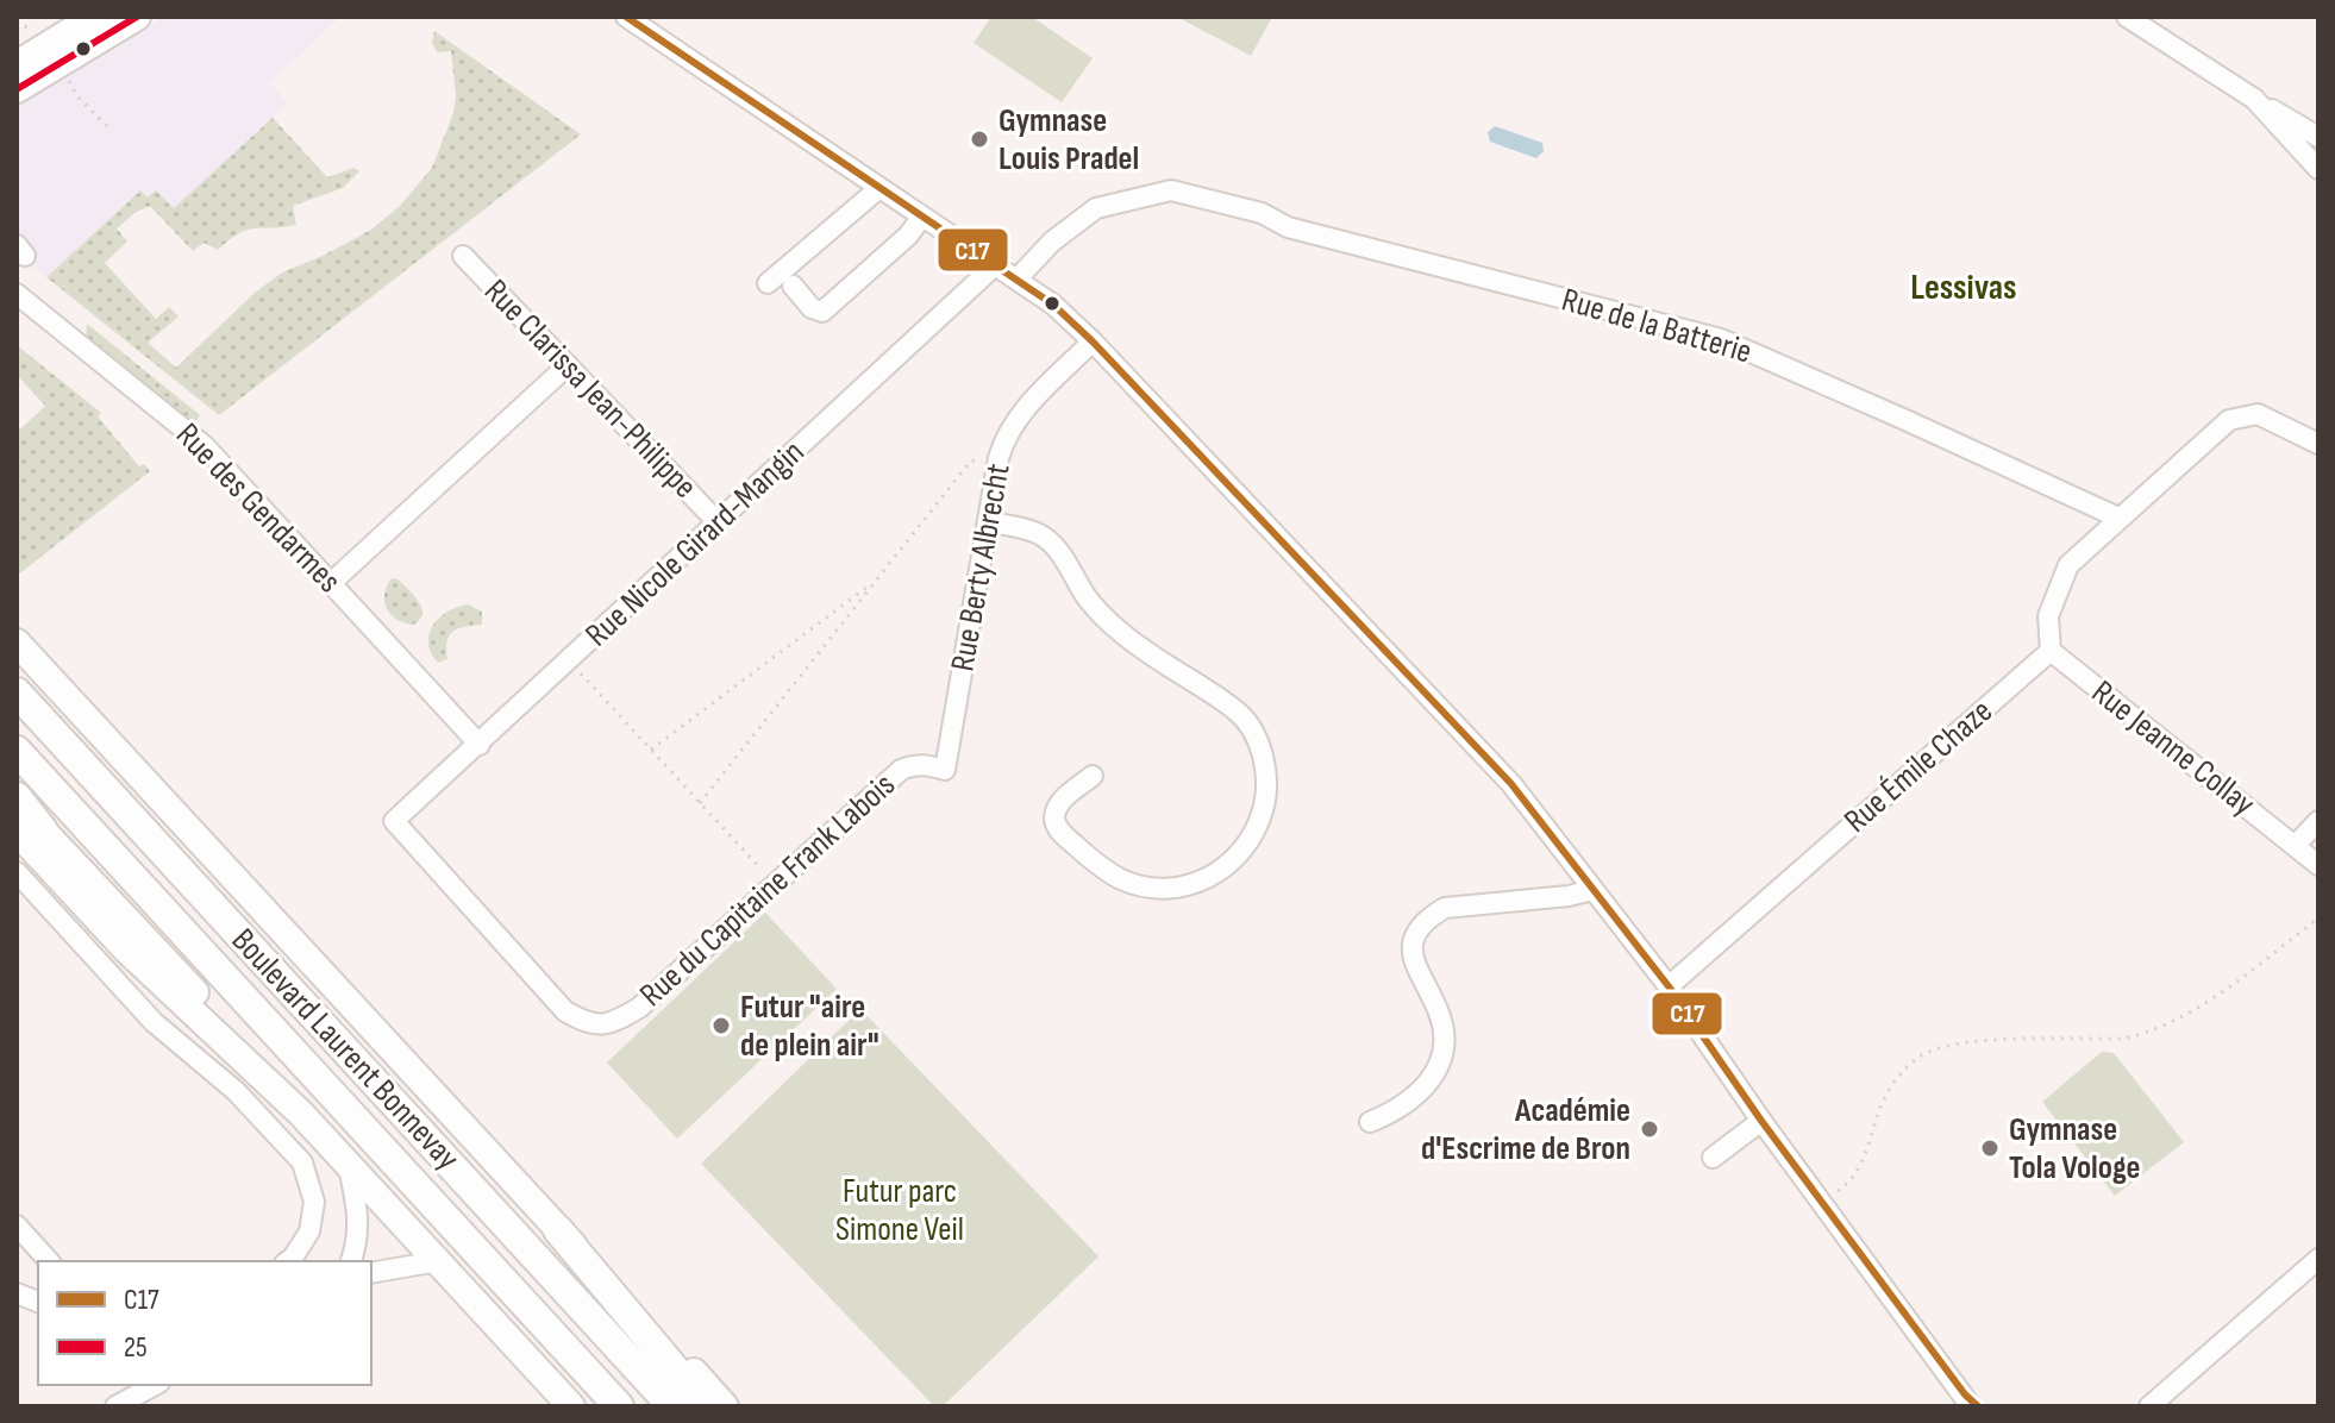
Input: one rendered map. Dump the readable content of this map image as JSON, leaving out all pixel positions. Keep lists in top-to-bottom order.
{
  "streets": {
    "highway": ["Boulevard Laurent Bonnevay"],
    "street": [
      "Rue de la Batterie",
      "Rue Clarissa Jean-Philippe",
      "Rue des Gendarmes",
      "Rue Nicole Girard-Mangin",
      "Rue Berty Albrecht",
      "Rue Jeanne Collay",
      "Rue Émile Chaze",
      "Rue du Capitaine Frank Labois"
    ]
  },
  "crossings": [
    ["Rue Clarissa Jean-Philippe", "Rue Nicole Girard-Mangin"],
    ["Rue des Gendarmes", "Rue Nicole Girard-Mangin"],
    ["Rue Nicole Girard-Mangin", "Rue du Capitaine Frank Labois"],
    ["Rue Berty Albrecht", "Rue du Capitaine Frank Labois"],
    ["Rue Jeanne Collay", "Rue Émile Chaze"]
  ],
  "districts": ["Lessivas"],
  "parks": ["Futur parc Simone Veil"],
  "places": [
    "Gymnase Louis Pradel",
    "Futur \"aire de plein air\"",
    "Académie d'Escrime de Bron",
    "Gymnase Tola Vologe"
  ],
  "lines": ["transit line C17", "transit line 25"],
  "legend": ["C17", "25"]
}
